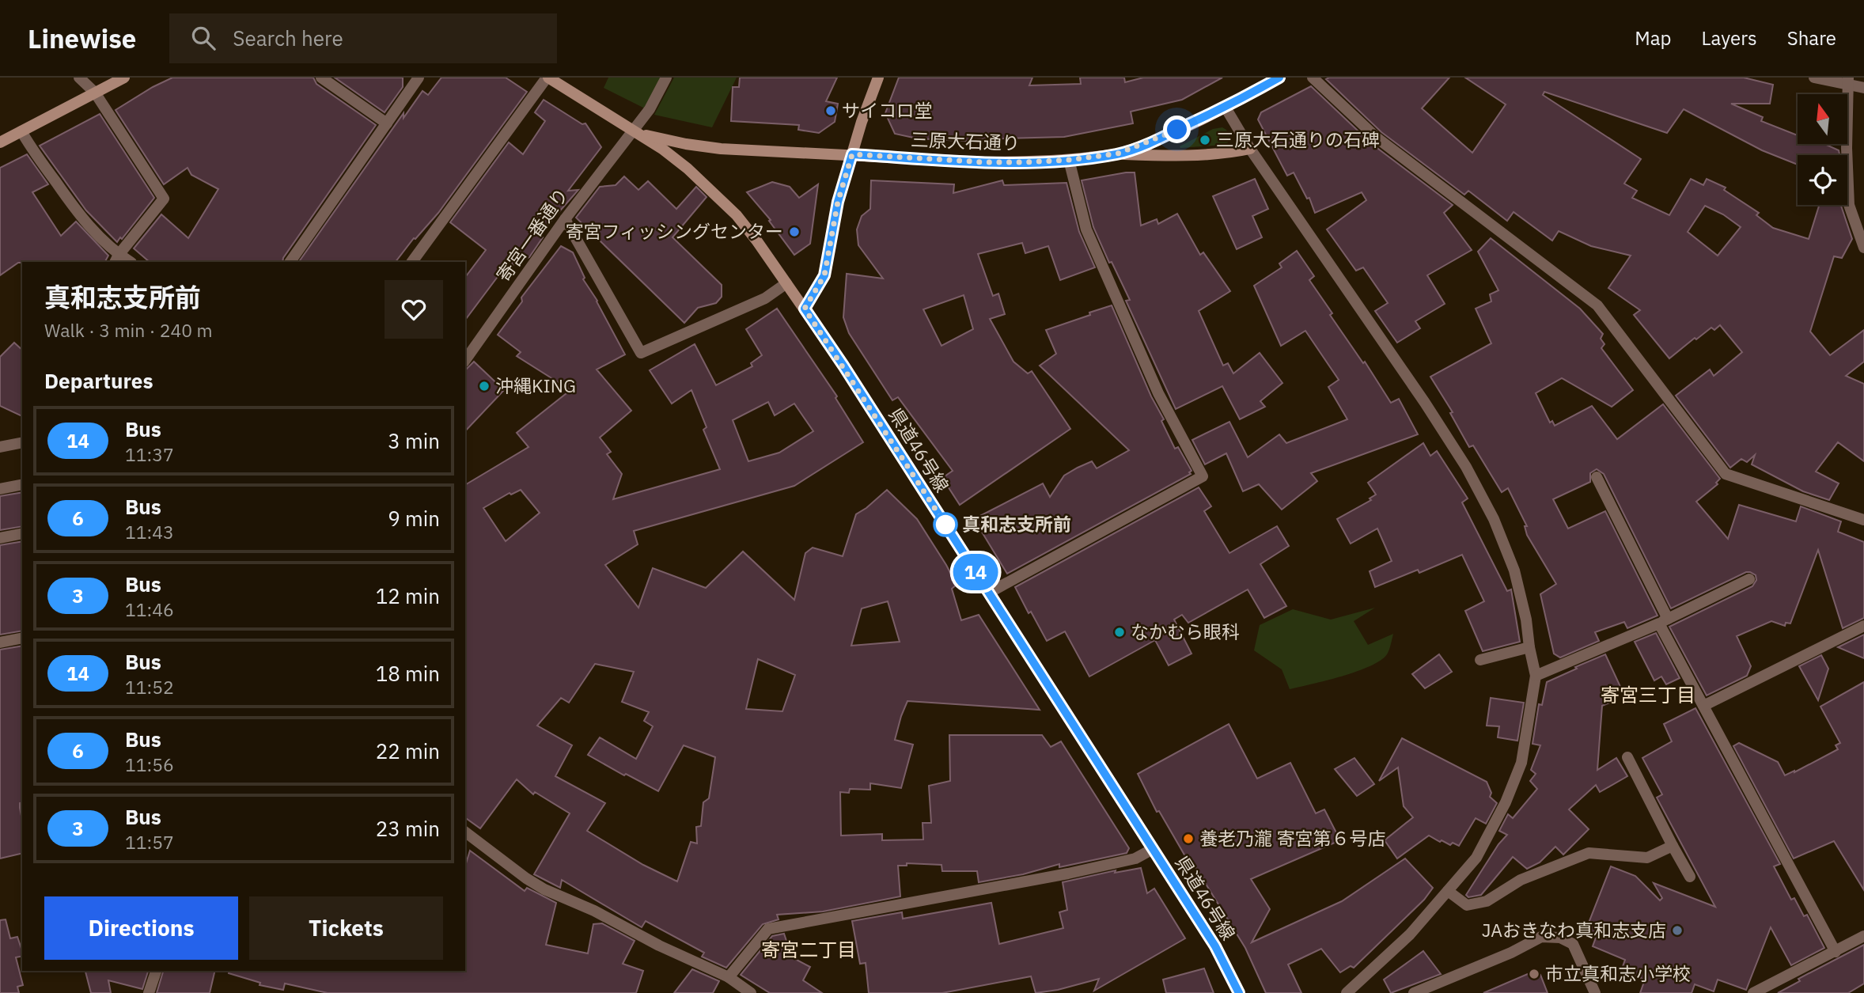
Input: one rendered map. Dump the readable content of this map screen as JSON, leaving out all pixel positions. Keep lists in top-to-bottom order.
{
  "streets": {
    "street": ["三原大石通り", "寄宮一番通り", "県道46号線"]
  },
  "crossings": [
    ["三原大石通り", "寄宮一番通り"],
    ["三原大石通り", "県道46号線"],
    ["寄宮一番通り", "県道46号線"]
  ],
  "districts": ["寄宮三丁目", "寄宮二丁目"],
  "places": [
    "サイコロ堂",
    "三原大石通りの石碑",
    "寄宮フィッシングセンター",
    "沖縄KING",
    "真和志支所前",
    "なかむら眼科",
    "養老乃瀧 寄宮第６号店",
    "JAおきなわ真和志支店",
    "市立真和志小学校"
  ],
  "lines": ["bus line 14"],
  "north": "top",
  "page": {
    "header": "Linewise",
    "search": "Search here",
    "nav": ["Map", "Layers", "Share"],
    "on_map": "14",
    "heading": [
      ["真和志支所前", "Walk · 3 min · 240 m"],
      "Departures"
    ],
    "list": [
      {
        "mark": "14",
        "name": "Bus",
        "note": "11:37",
        "value": "3 min"
      },
      {
        "mark": "6",
        "name": "Bus",
        "note": "11:43",
        "value": "9 min"
      },
      {
        "mark": "3",
        "name": "Bus",
        "note": "11:46",
        "value": "12 min"
      },
      {
        "mark": "14",
        "name": "Bus",
        "note": "11:52",
        "value": "18 min"
      },
      {
        "mark": "6",
        "name": "Bus",
        "note": "11:56",
        "value": "22 min"
      },
      {
        "mark": "3",
        "name": "Bus",
        "note": "11:57",
        "value": "23 min"
      }
    ],
    "buttons": ["Directions", "Tickets"]
  }
}
